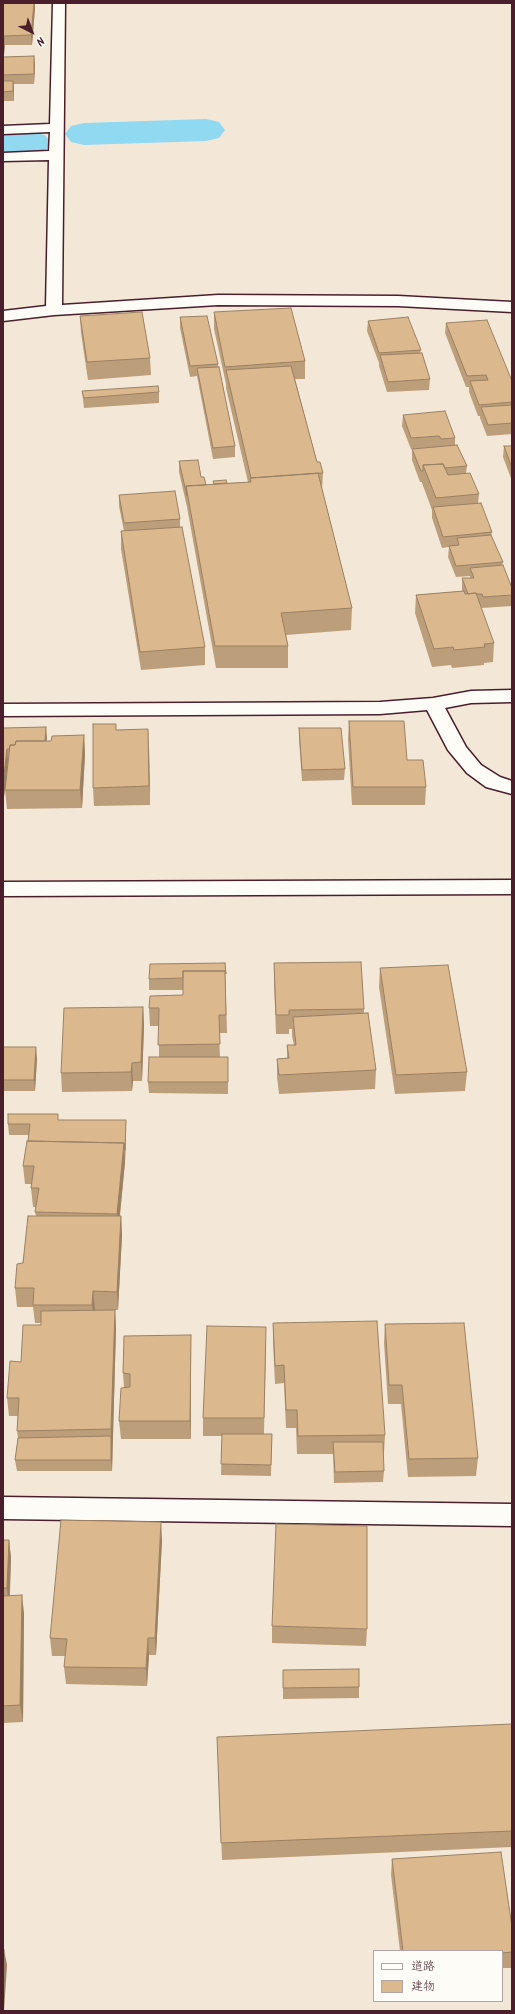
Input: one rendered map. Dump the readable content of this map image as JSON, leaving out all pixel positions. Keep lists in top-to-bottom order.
{
  "legend": ["道路", "建物"],
  "north": "bottom right"
}
